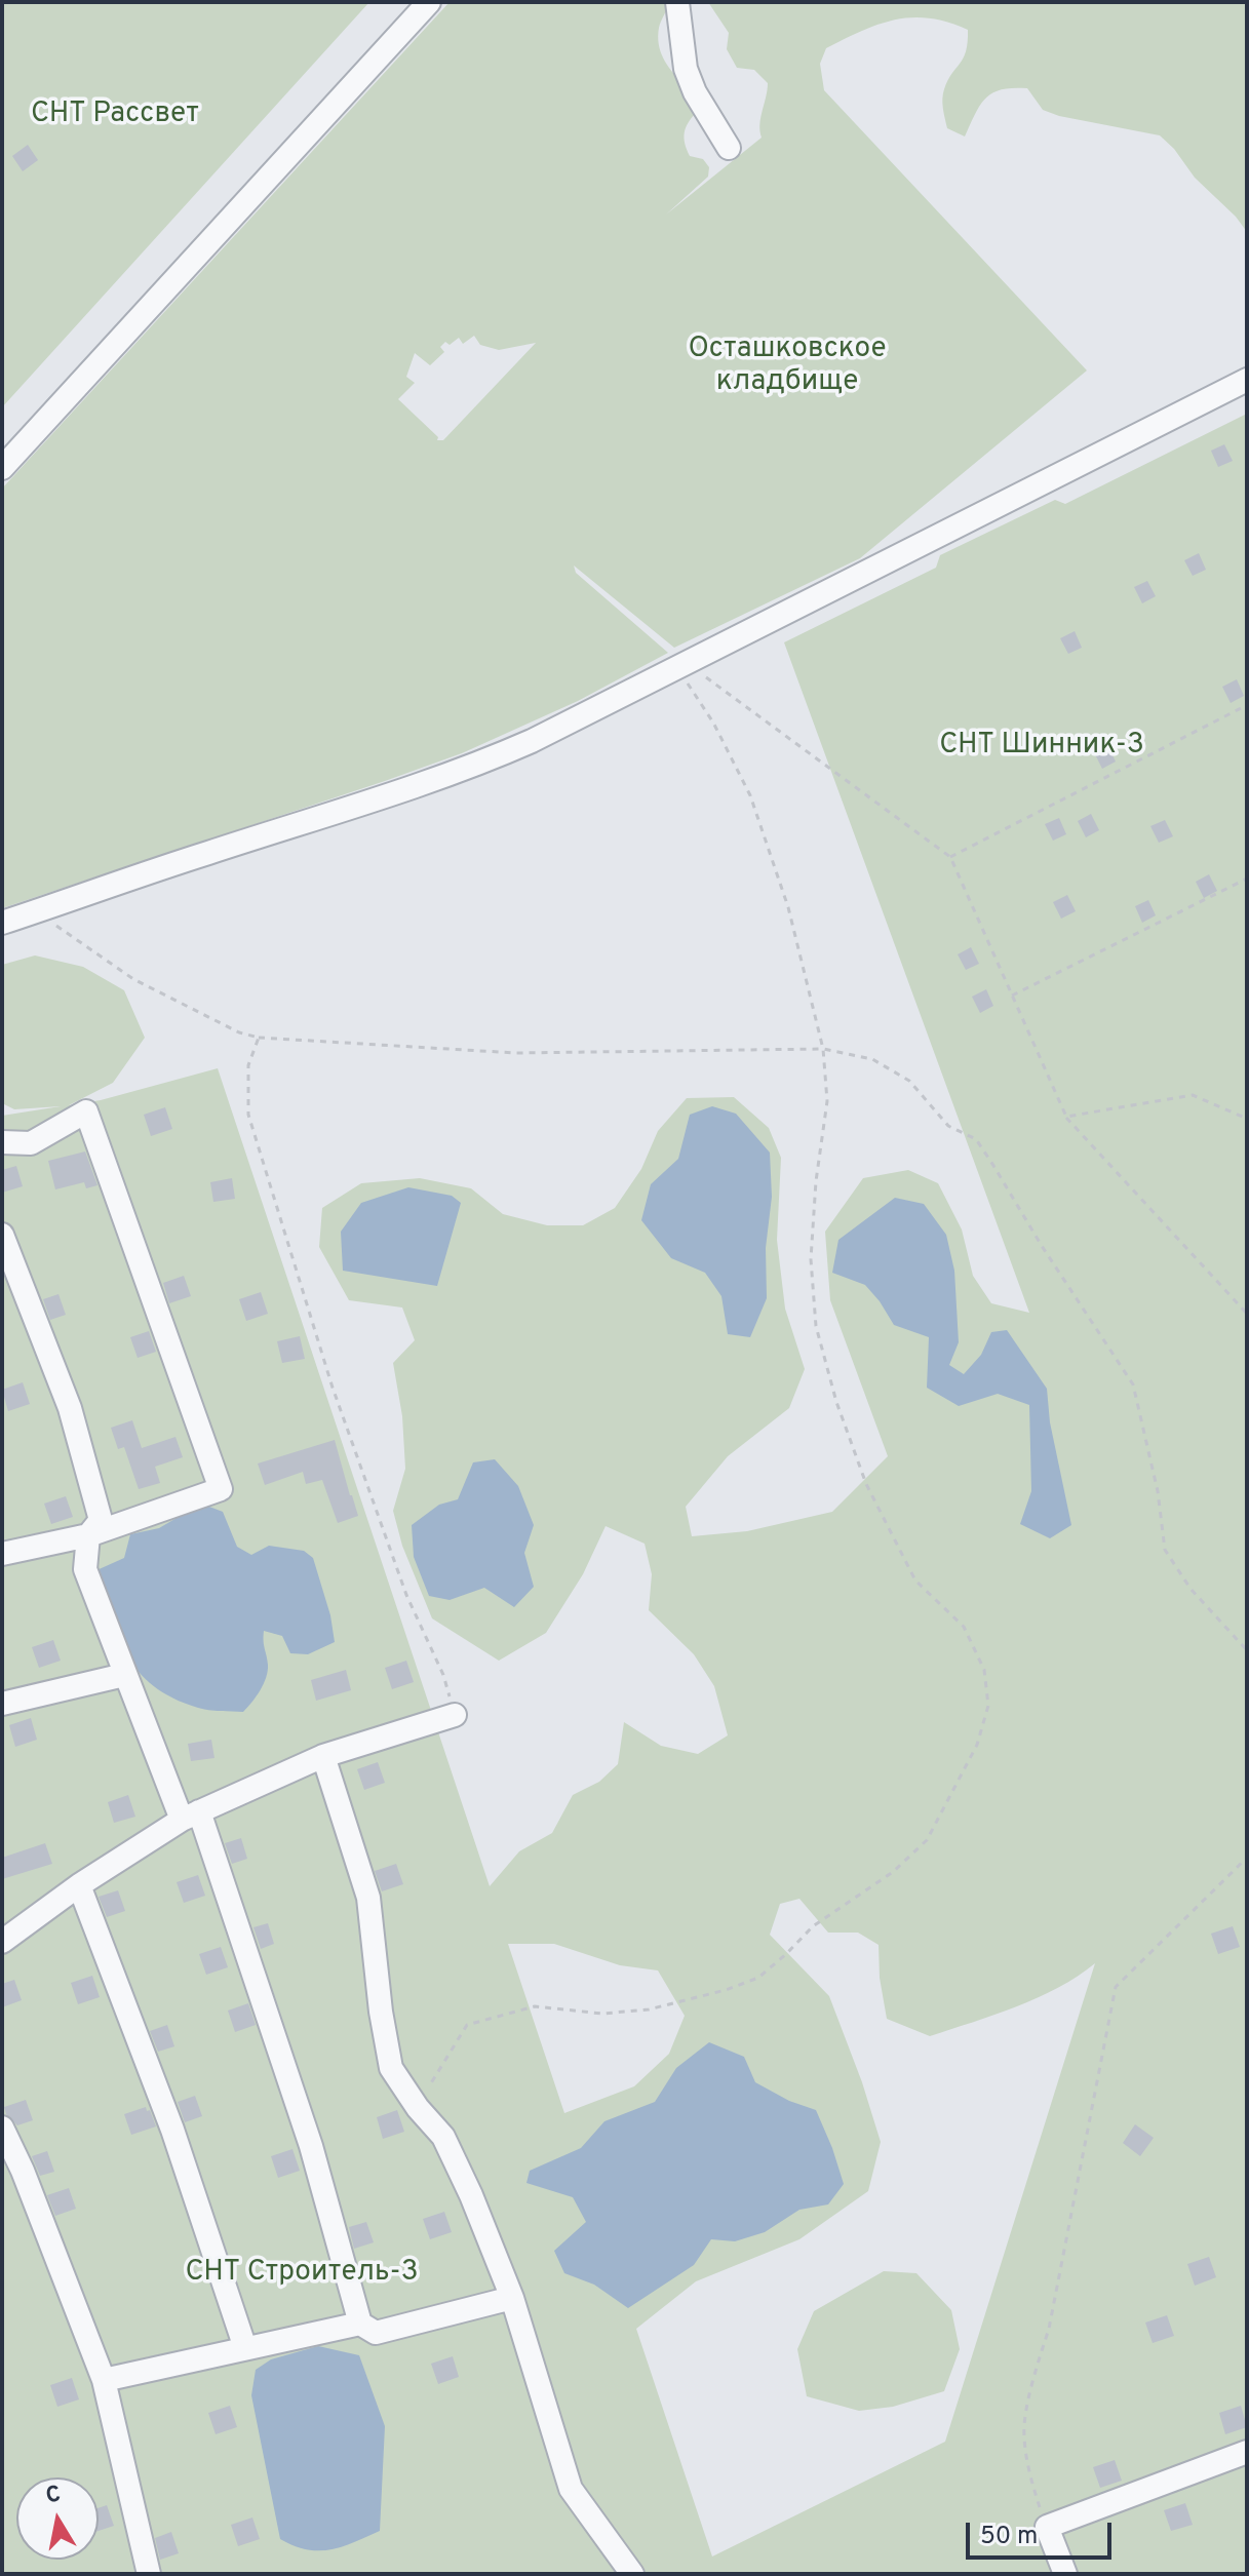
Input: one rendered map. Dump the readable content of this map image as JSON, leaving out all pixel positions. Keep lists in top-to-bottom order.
{
  "parks": [
    "СНТ Рассвет",
    "Осташковское кладбище",
    "СНТ Шинник-3",
    "СНТ Строитель-3"
  ],
  "scale_bar": "50 m",
  "north": "top"
}
